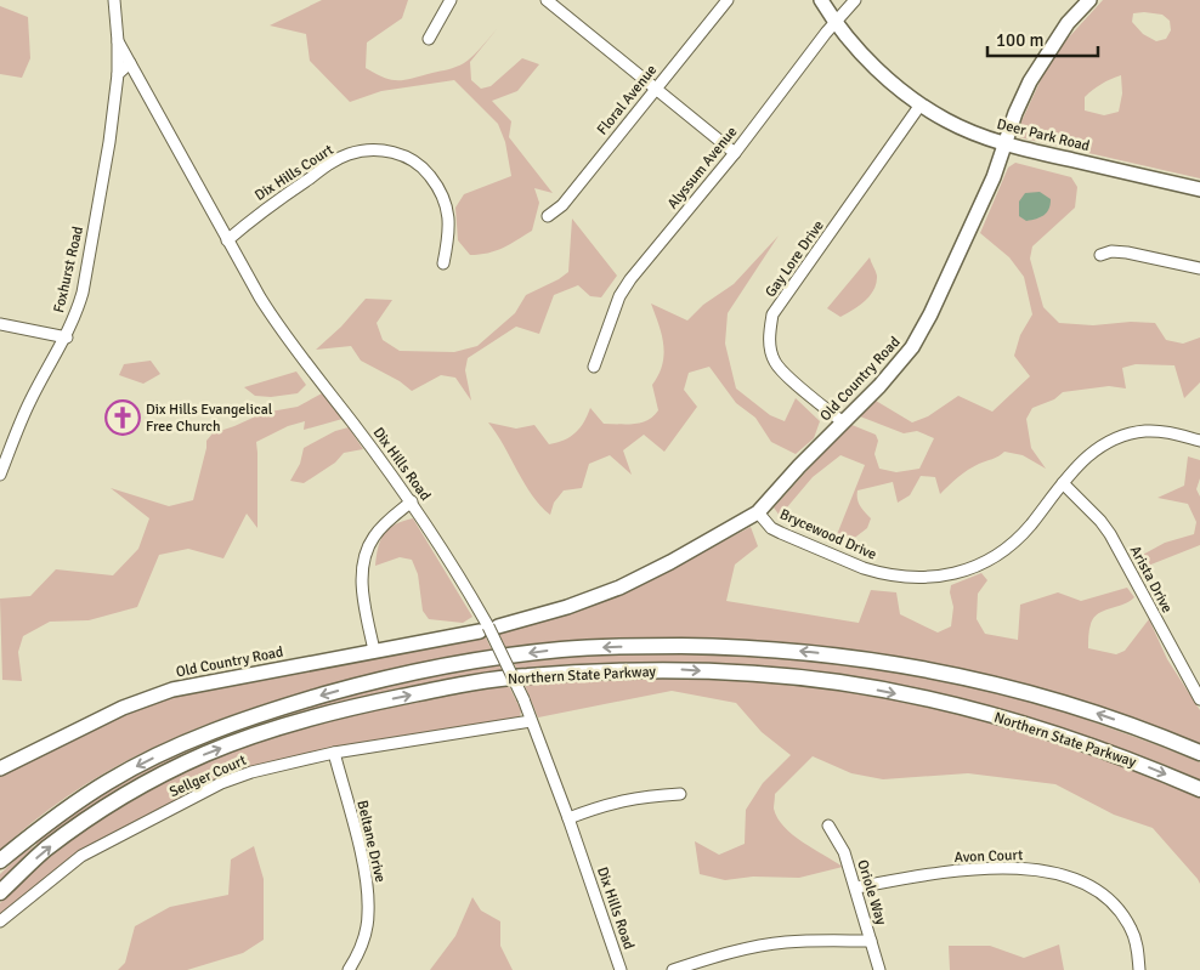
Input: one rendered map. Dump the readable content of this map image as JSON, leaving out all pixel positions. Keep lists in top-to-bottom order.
{
  "streets": {
    "highway": ["Northern State Parkway"],
    "main road": ["Deer Park Road", "Old Country Road"],
    "street": [
      "Floral Avenue",
      "Alyssum Avenue",
      "Dix Hills Court",
      "Gay Lore Drive",
      "Foxhurst Road",
      "Dix Hills Road",
      "Brycewood Drive",
      "Arista Drive",
      "Sellger Court",
      "Beltane Drive",
      "Avon Court",
      "Oriole Way"
    ]
  },
  "crossings": [
    ["Deer Park Road", "Alyssum Avenue"],
    ["Deer Park Road", "Gay Lore Drive"],
    ["Deer Park Road", "Old Country Road"],
    ["Dix Hills Court", "Dix Hills Road"],
    ["Gay Lore Drive", "Old Country Road"],
    ["Foxhurst Road", "Dix Hills Road"],
    ["Old Country Road", "Brycewood Drive"],
    ["Dix Hills Road", "Sellger Court"],
    ["Brycewood Drive", "Arista Drive"],
    ["Sellger Court", "Beltane Drive"],
    ["Avon Court", "Oriole Way"]
  ],
  "places": {
    "church": ["Dix Hills Evangelical Free Church"]
  },
  "scale_bar": "100 m"
}
